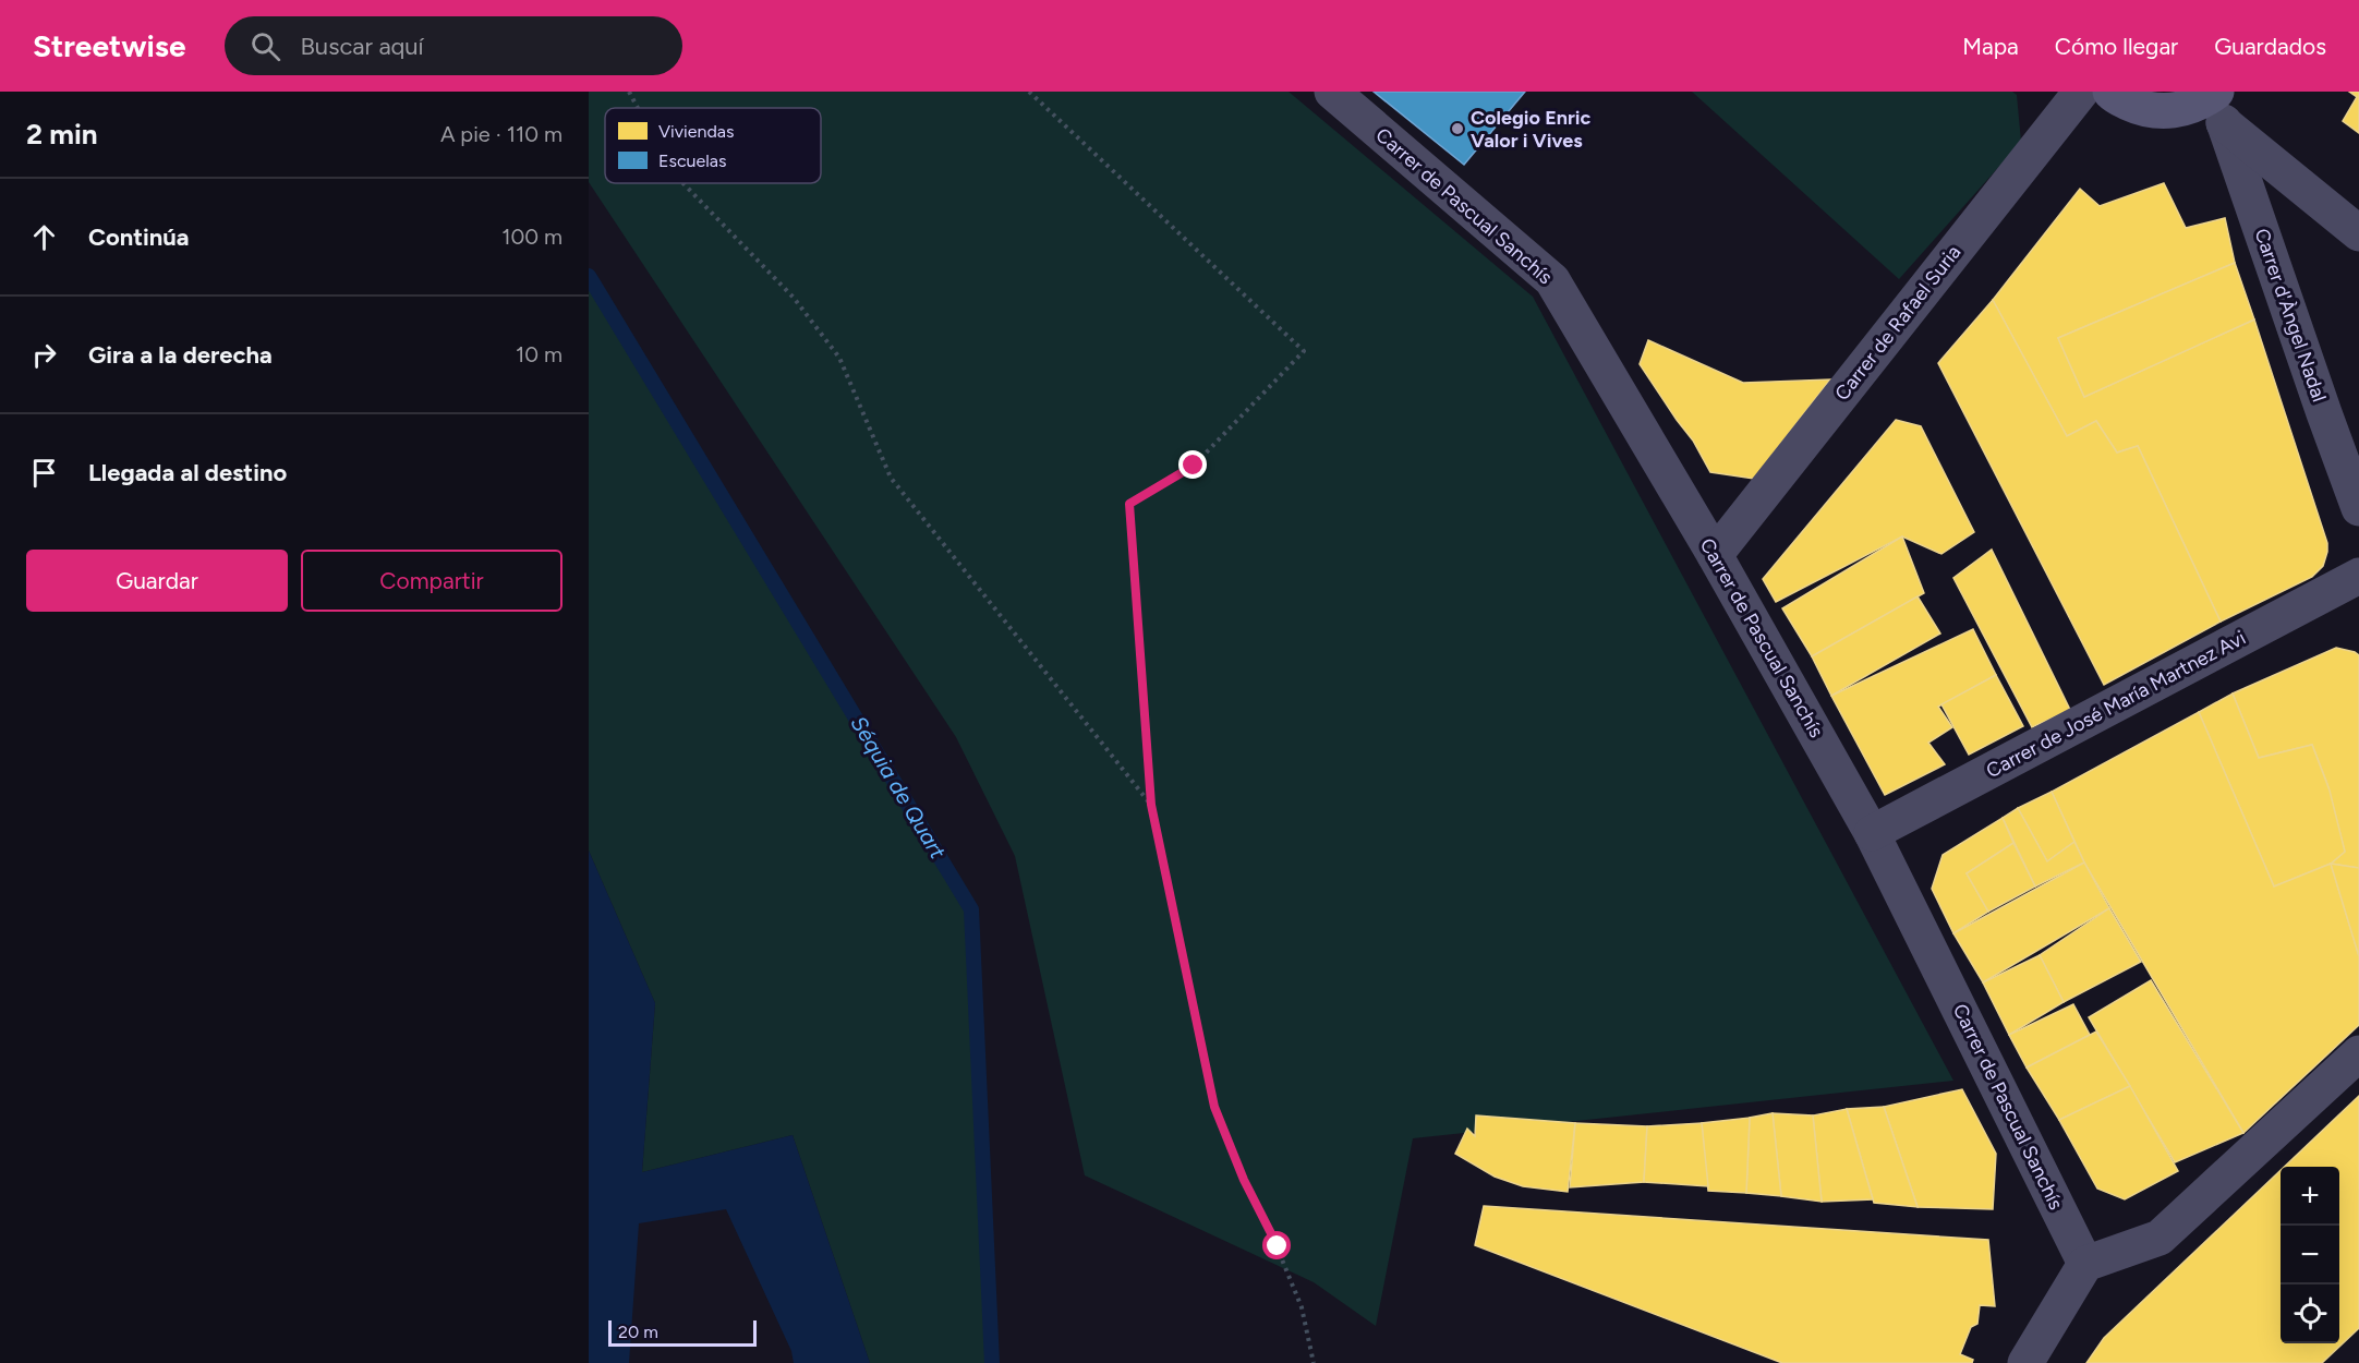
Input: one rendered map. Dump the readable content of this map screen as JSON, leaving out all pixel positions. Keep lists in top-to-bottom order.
{
  "streets": {
    "street": [
      "Carrer de Pascual Sanchís",
      "Carrer d'Àngel Nadal",
      "Carrer de Rafael Suria",
      "Carrer de José María Martnez Avi"
    ]
  },
  "crossings": [
    ["Carrer de Pascual Sanchís", "Carrer de Rafael Suria"],
    ["Carrer de Pascual Sanchís", "Carrer de José María Martnez Avi"]
  ],
  "water": ["Séquia de Quart"],
  "places": ["Colegio Enric Valor i Vives"],
  "legend": ["Viviendas", "Escuelas"],
  "scale_bar": "20 m",
  "page": {
    "header": "Streetwise",
    "search": "Buscar aquí",
    "nav": ["Mapa", "Cómo llegar", "Guardados"],
    "heading": ["2 min", "A pie · 110 m"],
    "list": [
      ["Continúa", "100 m"],
      ["Gira a la derecha", "10 m"],
      "Llegada al destino"
    ],
    "buttons": ["Guardar", "Compartir"],
    "map_buttons": ["+", "−"],
    "scale": "20 m"
  }
}
